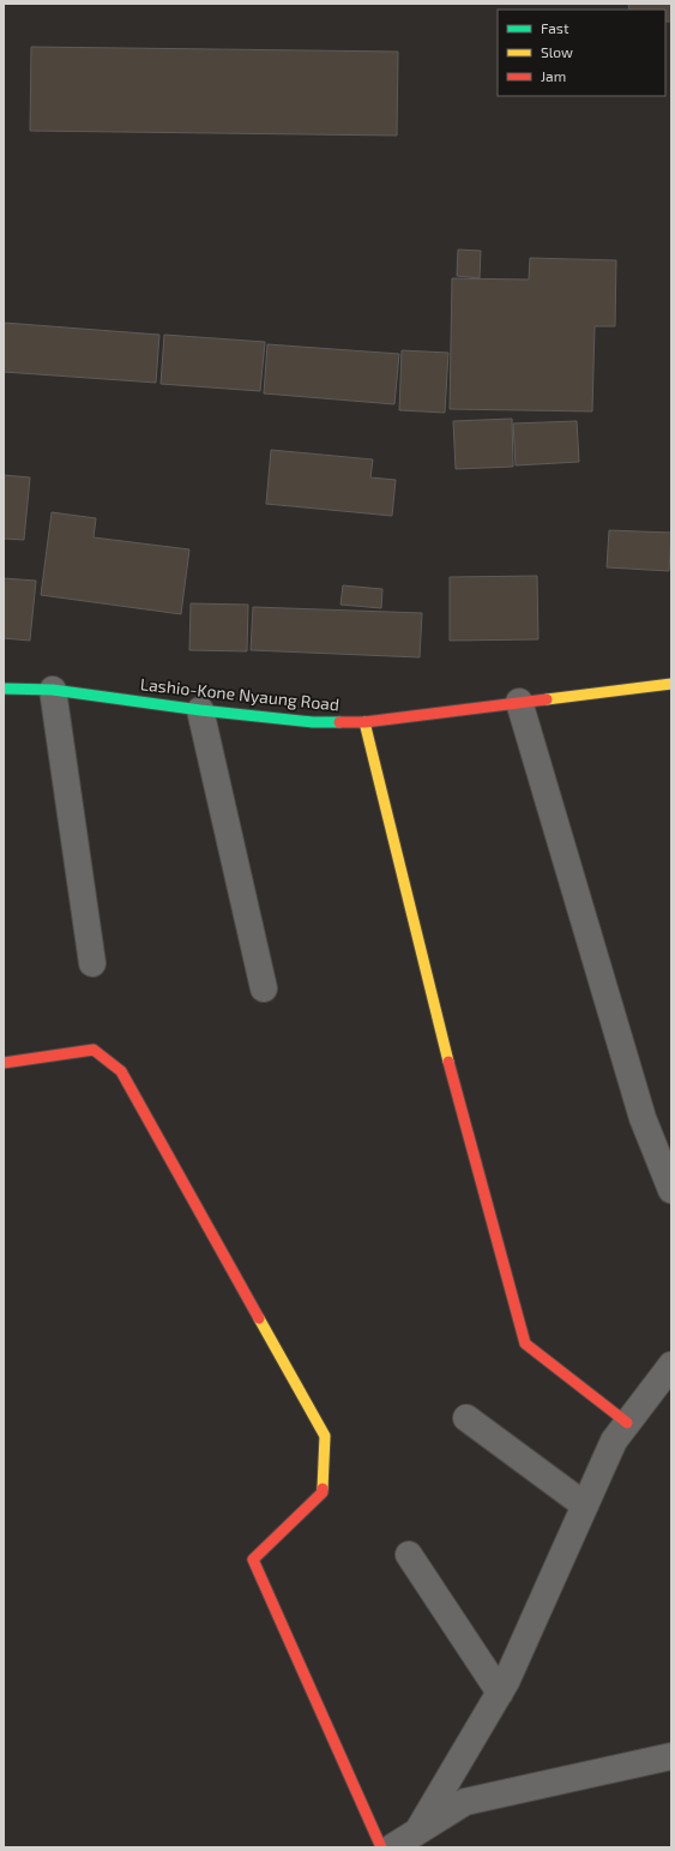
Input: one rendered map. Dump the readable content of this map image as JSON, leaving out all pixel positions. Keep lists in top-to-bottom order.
{
  "streets": {
    "street": ["Lashio-Kone Nyaung Road"]
  },
  "legend": ["Fast", "Slow", "Jam"]
}
